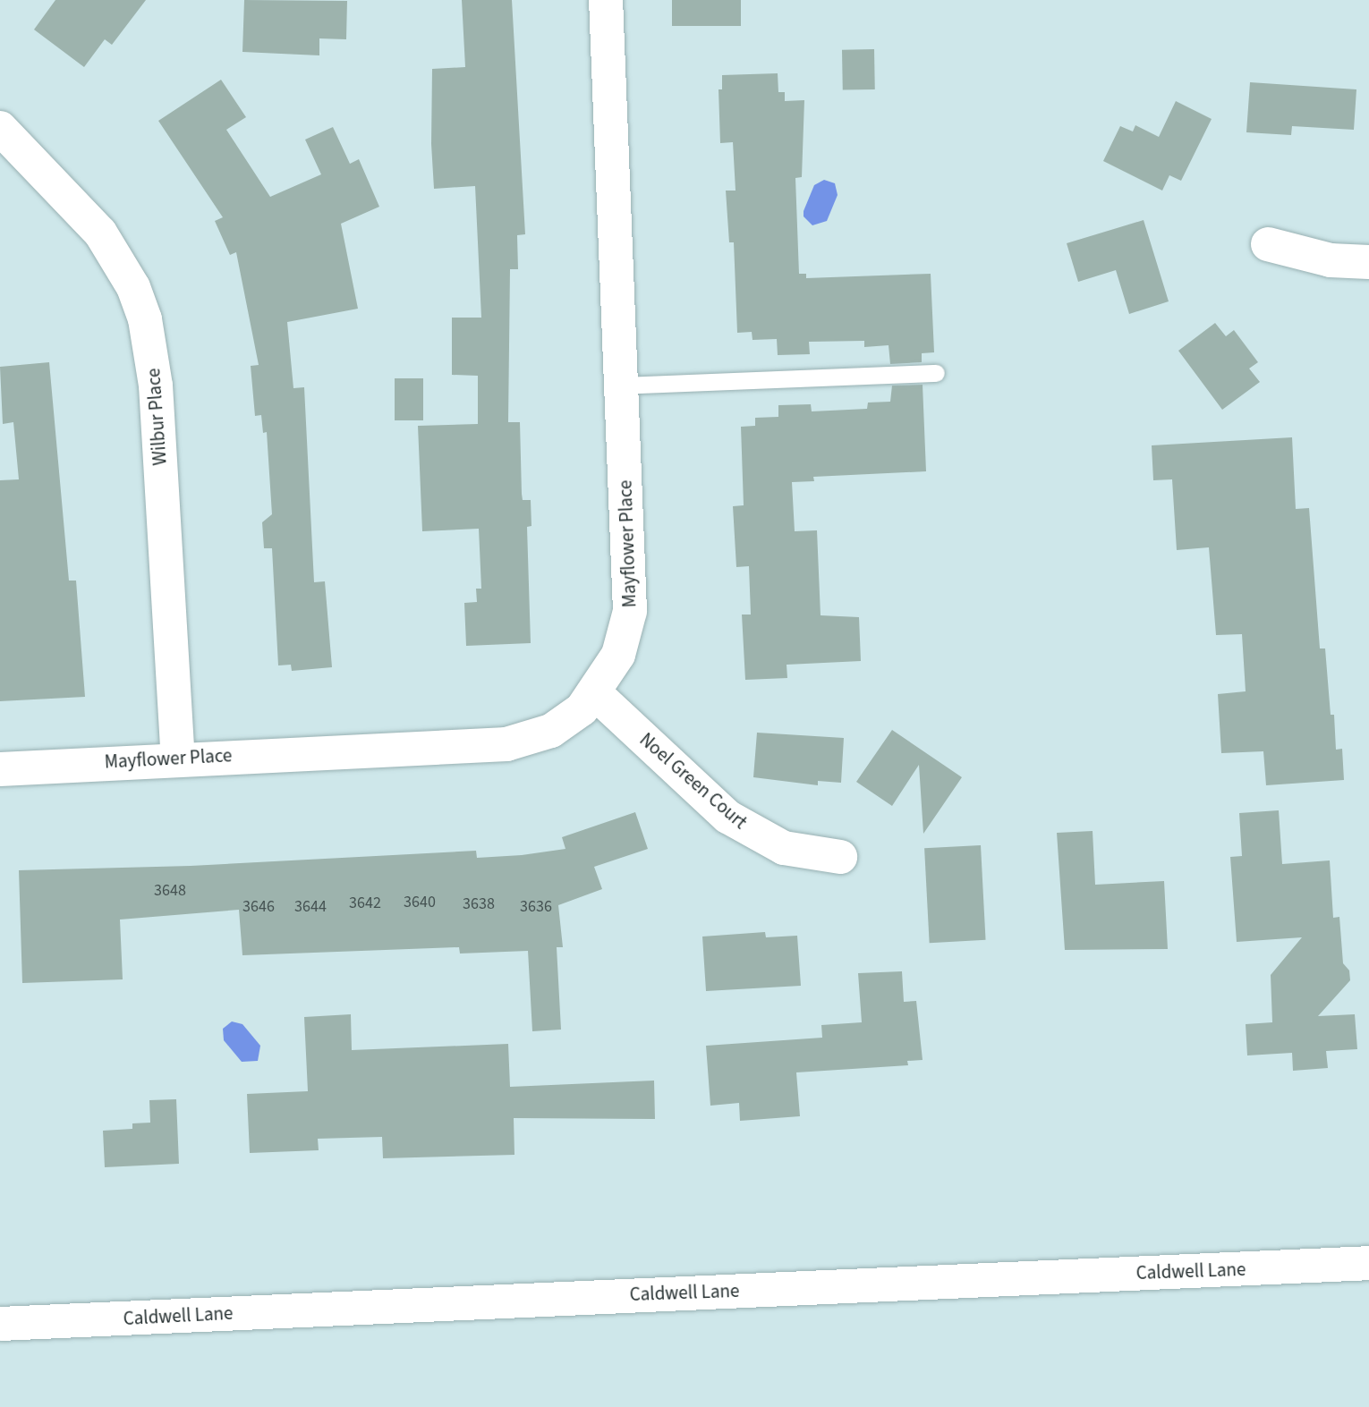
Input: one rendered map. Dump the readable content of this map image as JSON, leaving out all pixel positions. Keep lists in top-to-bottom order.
{
  "streets": {
    "street": [
      "Wilbur Place",
      "Mayflower Place",
      "Noel Green Court",
      "Caldwell Lane"
    ]
  },
  "crossings": [
    ["Wilbur Place", "Mayflower Place"],
    ["Mayflower Place", "Noel Green Court"]
  ],
  "house_numbers": [
    "3648",
    "3640",
    "3642",
    "3638",
    "3646",
    "3644",
    "3636"
  ]
}
